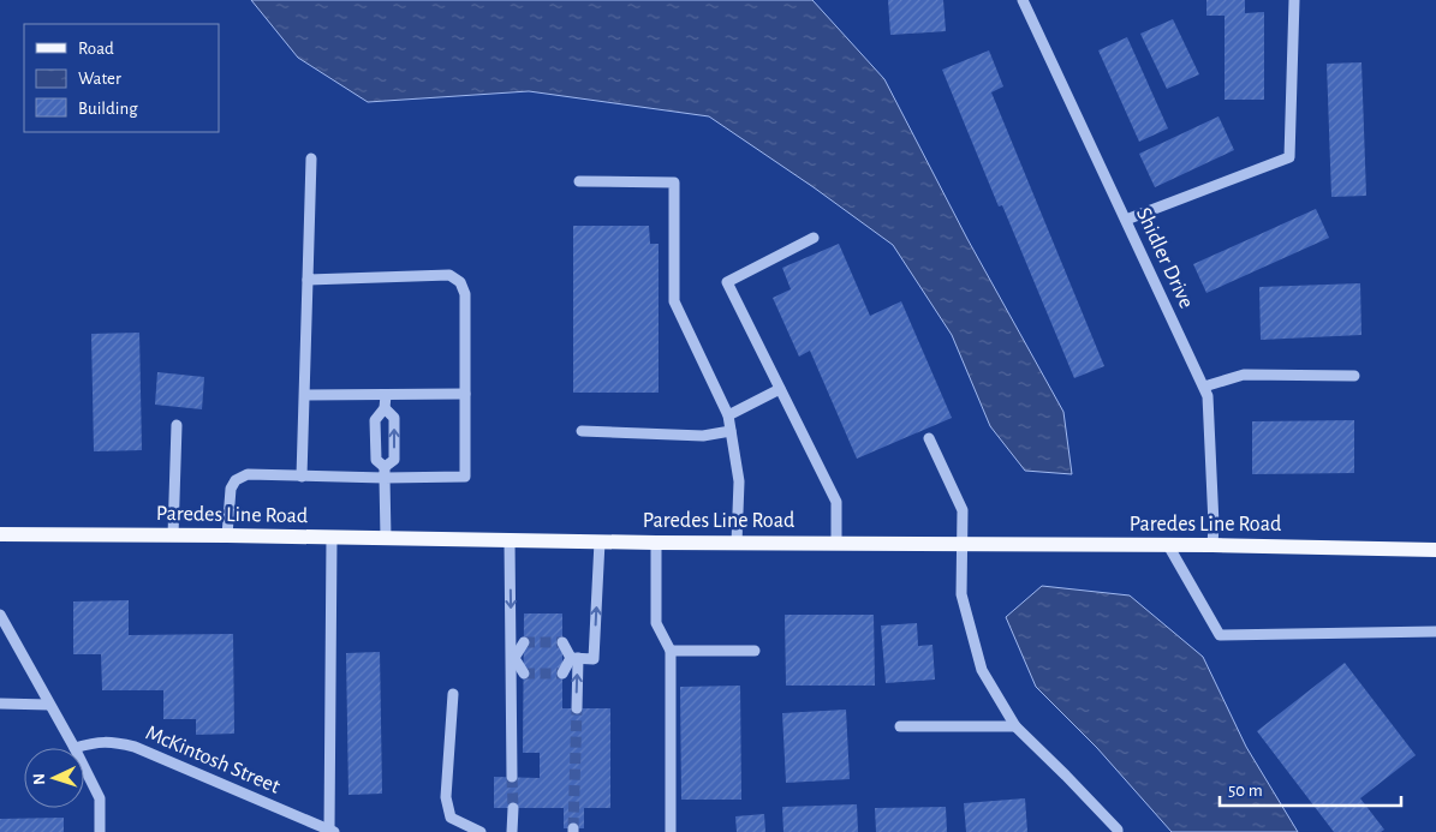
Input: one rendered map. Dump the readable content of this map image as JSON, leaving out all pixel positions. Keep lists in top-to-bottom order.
{
  "streets": {
    "main road": ["Paredes Line Road"],
    "street": ["Shidler Drive", "McKintosh Street"]
  },
  "crossings": [
    ["Shidler Drive", "Paredes Line Road"]
  ],
  "legend": ["Road", "Water", "Building"],
  "scale_bar": "50 m",
  "north": "left"
}
